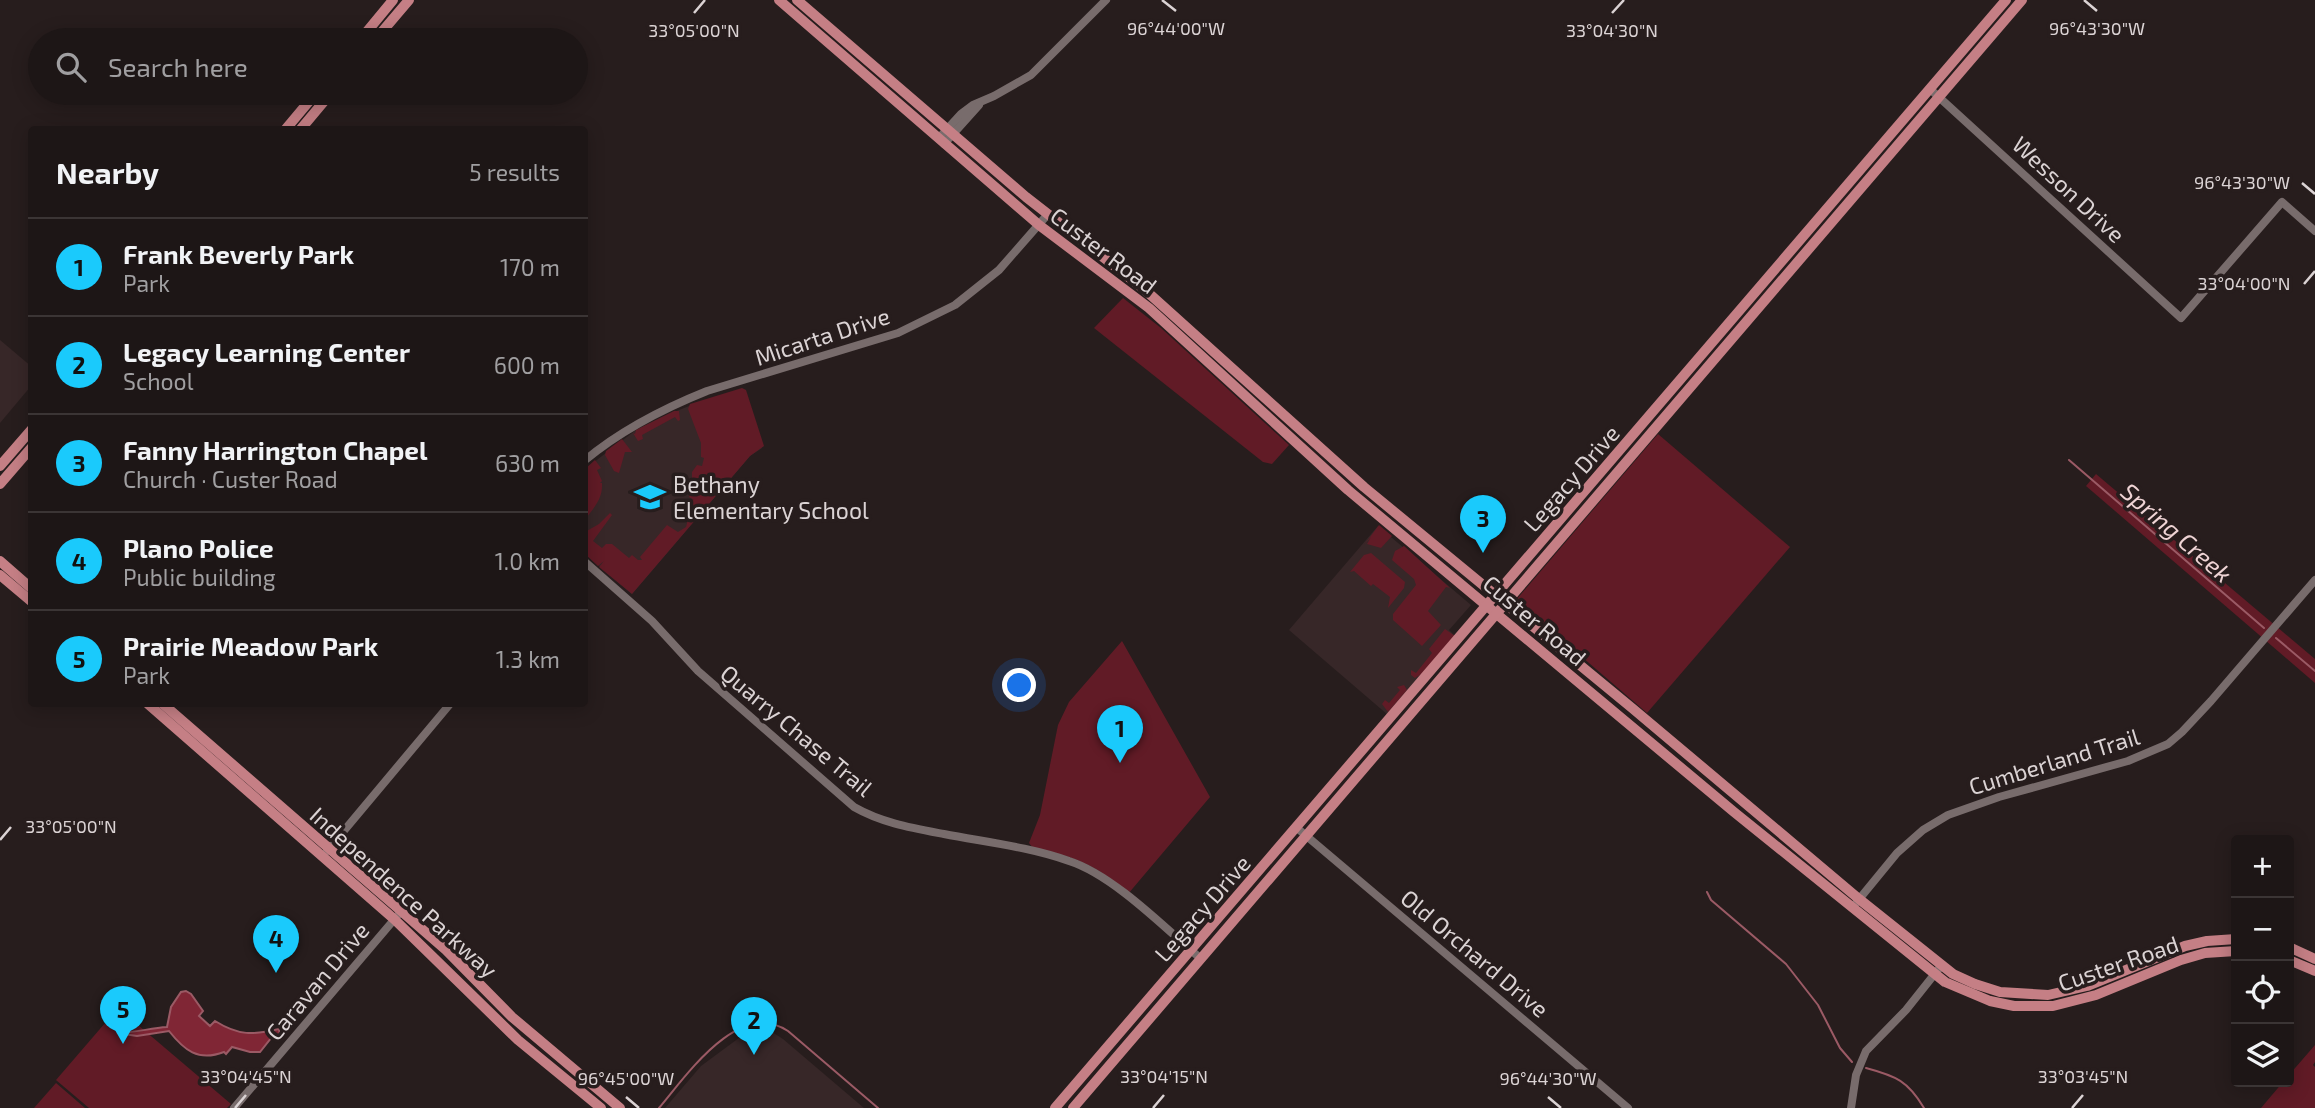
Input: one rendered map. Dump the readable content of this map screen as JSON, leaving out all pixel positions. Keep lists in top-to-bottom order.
{
  "streets": {
    "main road": ["Custer Road", "Legacy Drive", "Independence Parkway"],
    "street": [
      "Wesson Drive",
      "Micarta Drive",
      "Quarry Chase Trail",
      "Cumberland Trail",
      "Old Orchard Drive",
      "Caravan Drive"
    ]
  },
  "crossings": [
    ["Wesson Drive", "Legacy Drive"],
    ["Custer Road", "Micarta Drive"],
    ["Custer Road", "Legacy Drive"],
    ["Custer Road", "Cumberland Trail"],
    ["Legacy Drive", "Quarry Chase Trail"],
    ["Legacy Drive", "Old Orchard Drive"],
    ["Independence Parkway", "Caravan Drive"]
  ],
  "water": ["Spring Creek"],
  "places": {
    "school or university": ["Bethany Elementary School"]
  },
  "page": {
    "search": "Search here",
    "heading": ["Nearby", "5 results"],
    "list": [
      {
        "mark": "1",
        "name": "Frank Beverly Park",
        "note": "Park",
        "value": "170 m"
      },
      {
        "mark": "2",
        "name": "Legacy Learning Center",
        "note": "School",
        "value": "600 m"
      },
      {
        "mark": "3",
        "name": "Fanny Harrington Chapel",
        "note": "Church · Custer Road",
        "value": "630 m"
      },
      {
        "mark": "4",
        "name": "Plano Police",
        "note": "Public building",
        "value": "1.0 km"
      },
      {
        "mark": "5",
        "name": "Prairie Meadow Park",
        "note": "Park",
        "value": "1.3 km"
      }
    ],
    "pins": [
      "3",
      "1",
      "4",
      "5",
      "2"
    ],
    "map_buttons": ["+", "−"]
  },
  "coordinates": [
    "96°44'00\"W",
    "96°43'30\"W",
    "33°05'00\"N",
    "33°04'30\"N",
    "33°04'00\"N",
    "33°04'45\"N",
    "33°04'15\"N",
    "33°03'45\"N",
    "96°45'00\"W",
    "96°44'30\"W"
  ]
}
